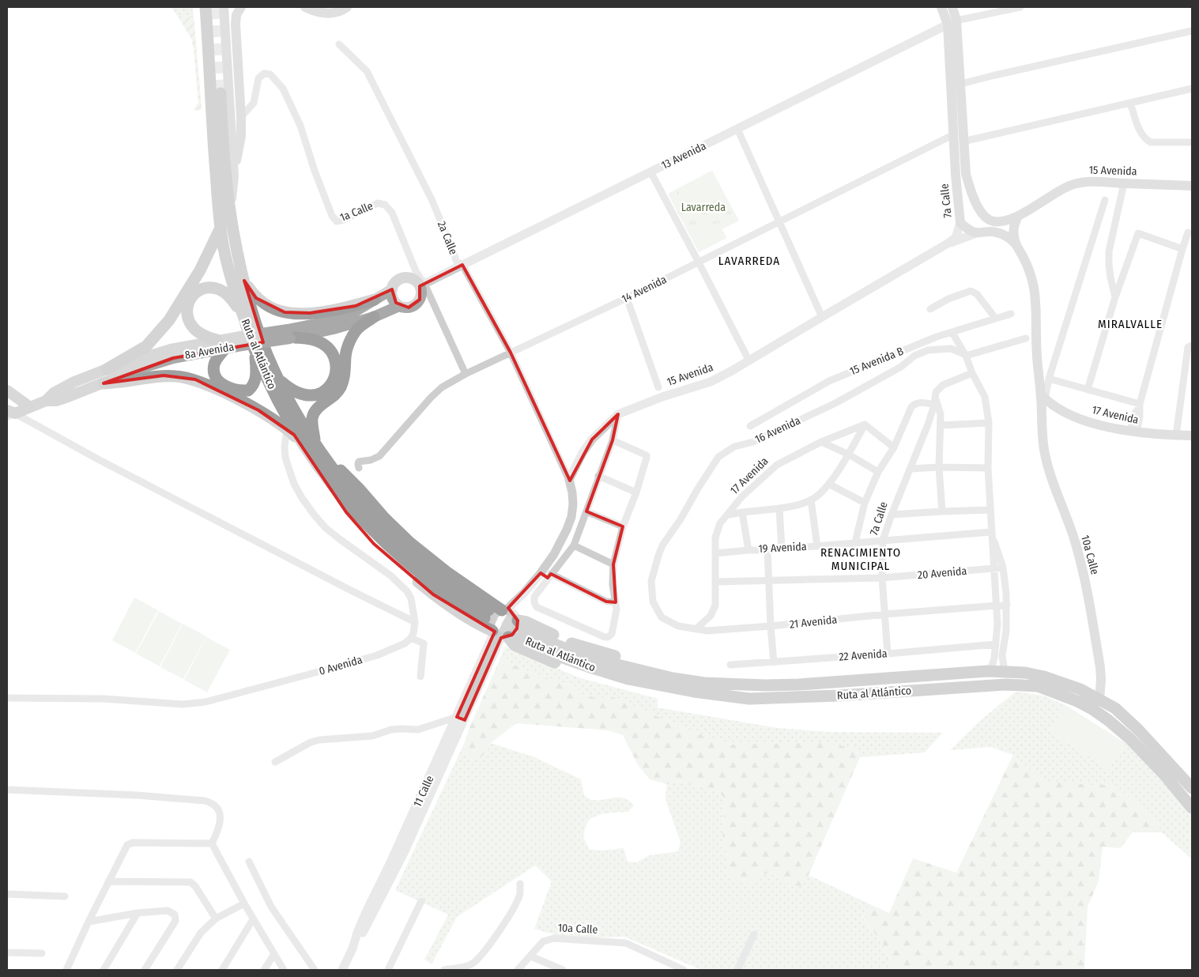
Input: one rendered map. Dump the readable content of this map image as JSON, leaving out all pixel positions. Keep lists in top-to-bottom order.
{
  "streets": {
    "highway": ["Ruta al Atlántico"],
    "main road": [
      "15 Avenida",
      "7a Calle",
      "8a Avenida",
      "17 Avenida",
      "10a Calle"
    ],
    "street": [
      "13 Avenida",
      "1a Calle",
      "2a Calle",
      "14 Avenida",
      "15 Avenida B",
      "16 Avenida",
      "19 Avenida",
      "20 Avenida",
      "21 Avenida",
      "22 Avenida",
      "0 Avenida",
      "11 Calle"
    ]
  },
  "crossings": [
    ["13 Avenida", "7a Calle"],
    ["13 Avenida", "1a Calle"],
    ["13 Avenida", "2a Calle"],
    ["13 Avenida", "8a Avenida"],
    ["15 Avenida", "7a Calle"],
    ["15 Avenida", "2a Calle"],
    ["7a Calle", "14 Avenida"],
    ["7a Calle", "17 Avenida"],
    ["7a Calle", "19 Avenida"],
    ["7a Calle", "10a Calle"],
    ["7a Calle", "20 Avenida"],
    ["7a Calle", "21 Avenida"],
    ["7a Calle", "22 Avenida"],
    ["1a Calle", "14 Avenida"],
    ["1a Calle", "8a Avenida"],
    ["2a Calle", "14 Avenida"],
    ["Ruta al Atlántico", "10a Calle"],
    ["Ruta al Atlántico", "11 Calle"],
    ["17 Avenida", "19 Avenida"],
    ["17 Avenida", "10a Calle"],
    ["16 Avenida", "21 Avenida"]
  ],
  "districts": ["LAVARREDA", "MIRALVALLE", "RENACIMIENTO MUNICIPAL"],
  "parks": ["Lavarreda"]
}
